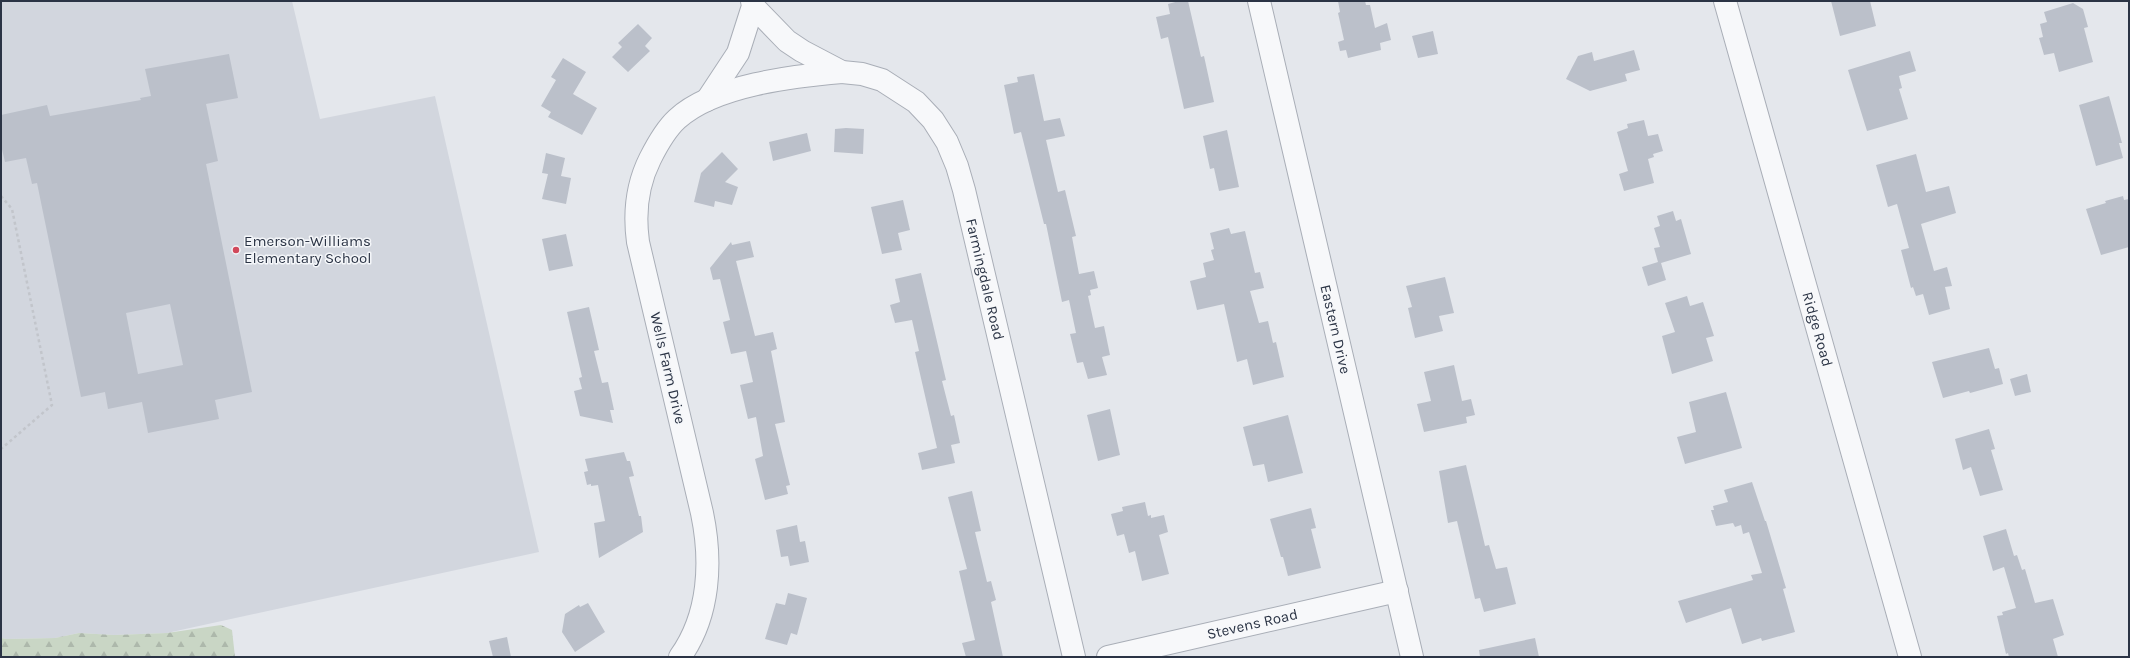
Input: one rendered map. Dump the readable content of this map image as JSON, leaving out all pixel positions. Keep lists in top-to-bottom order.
{
  "streets": {
    "street": [
      "Farmingdale Road",
      "Eastern Drive",
      "Ridge Road",
      "Wells Farm Drive",
      "Stevens Road"
    ]
  },
  "crossings": [
    ["Farmingdale Road", "Wells Farm Drive"],
    ["Eastern Drive", "Stevens Road"]
  ],
  "places": ["Emerson-Williams Elementary School"]
}
